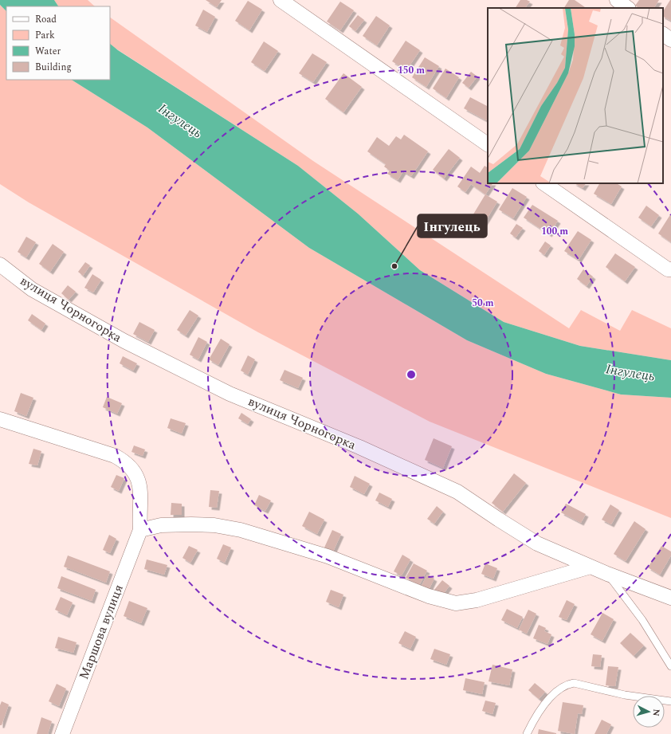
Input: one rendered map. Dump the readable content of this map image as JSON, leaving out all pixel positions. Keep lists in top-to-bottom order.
{
  "streets": {
    "street": ["вулиця Чорногорка", "Маршова вулиця"]
  },
  "water": ["Інгулець"],
  "places": ["Інгулець"],
  "legend": [
    "Road",
    "Park",
    "Water",
    "Building"
  ],
  "north": "right",
  "rings": ["150 m", "100 m", "50 m"]
}
